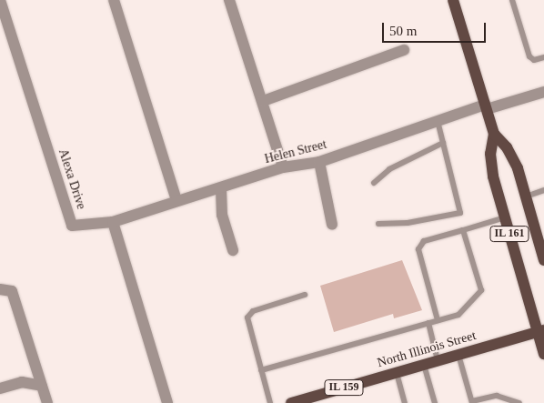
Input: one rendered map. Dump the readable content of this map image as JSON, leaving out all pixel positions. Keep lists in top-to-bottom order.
{
  "streets": {
    "main road": ["IL 161", "North Illinois Street", "IL 159"],
    "street": ["Helen Street", "Alexa Drive"]
  },
  "crossings": [
    ["Helen Street", "Alexa Drive"],
    ["Helen Street", "IL 161"],
    ["IL 161", "North Illinois Street"]
  ],
  "scale_bar": "50 m"
}
